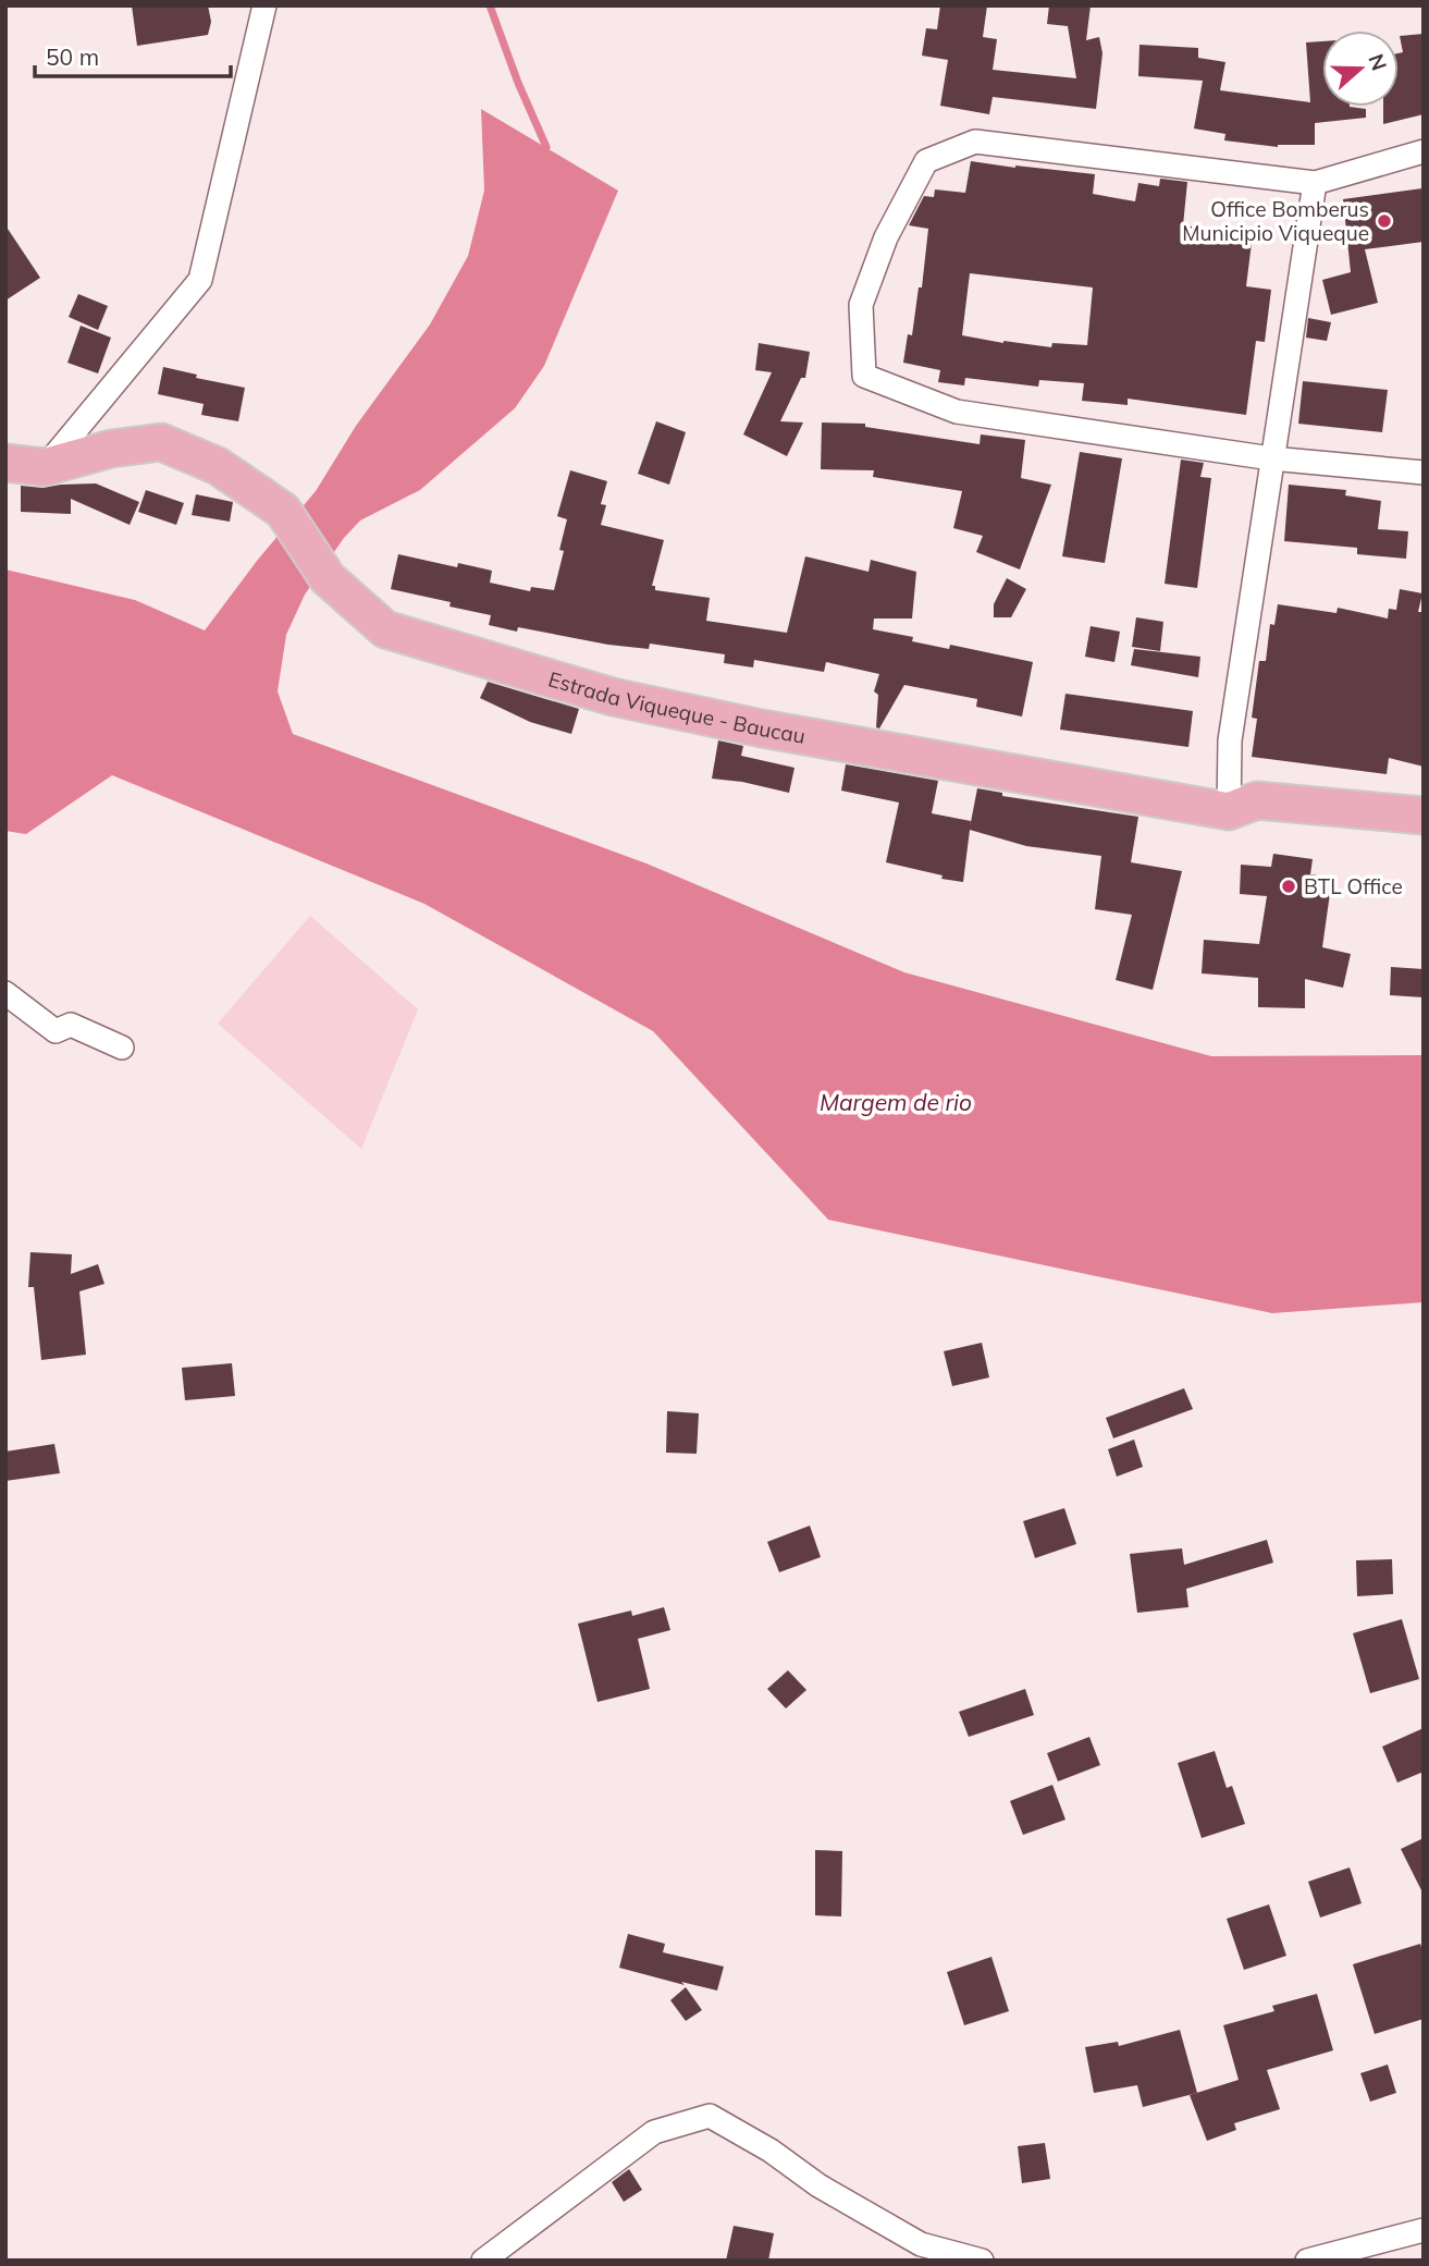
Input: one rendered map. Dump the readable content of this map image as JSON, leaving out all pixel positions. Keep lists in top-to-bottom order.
{
  "streets": {
    "main road": ["Estrada Viqueque - Baucau"]
  },
  "water": ["Margem de rio"],
  "places": ["Office Bomberus Municipio Viqueque", "BTL Office"],
  "scale_bar": "50 m",
  "north": "right"
}
